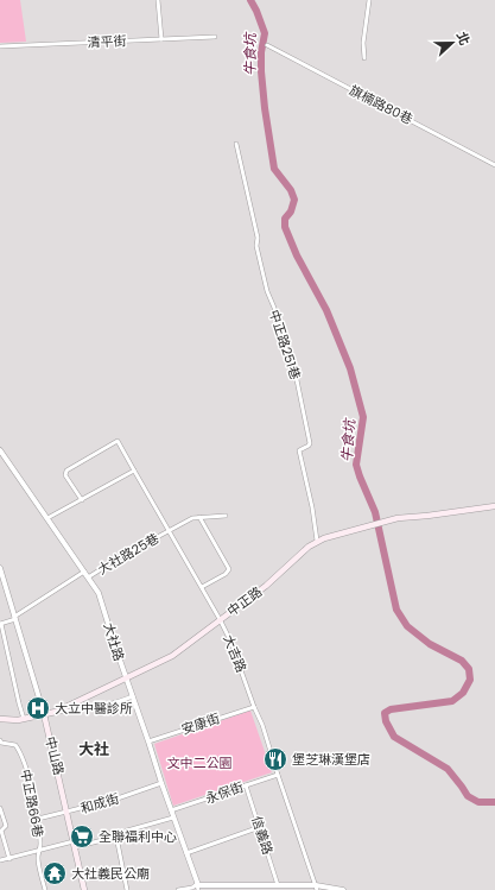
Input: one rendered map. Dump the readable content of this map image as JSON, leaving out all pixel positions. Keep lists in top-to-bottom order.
{
  "streets": {
    "main road": ["中正路", "中山路"],
    "street": [
      "清平街",
      "旗楠路80巷",
      "中正路251巷",
      "大社路25巷",
      "大社路",
      "大吉路",
      "安康街",
      "永保街",
      "中正路66巷",
      "和成街",
      "信義路"
    ]
  },
  "crossings": [
    ["中正路251巷", "中正路"],
    ["大社路25巷", "大社路"],
    ["大社路25巷", "大吉路"],
    ["中正路", "大社路"],
    ["中正路", "大吉路"],
    ["中正路", "中山路"],
    ["大社路", "安康街"],
    ["大社路", "永保街"],
    ["大社路", "和成街"],
    ["大吉路", "安康街"],
    ["大吉路", "永保街"],
    ["中山路", "和成街"],
    ["永保街", "信義路"],
    ["中正路66巷", "和成街"]
  ],
  "districts": ["大社"],
  "water": ["牛食坑"],
  "parks": ["文中二公園"],
  "places": {
    "hospital": ["大立中醫診所"],
    "restaurant": ["堡芝琳漢堡店"],
    "supermarket": ["全聯福利中心"],
    "temple": ["大社義民公廟"]
  },
  "north": "right"
}
